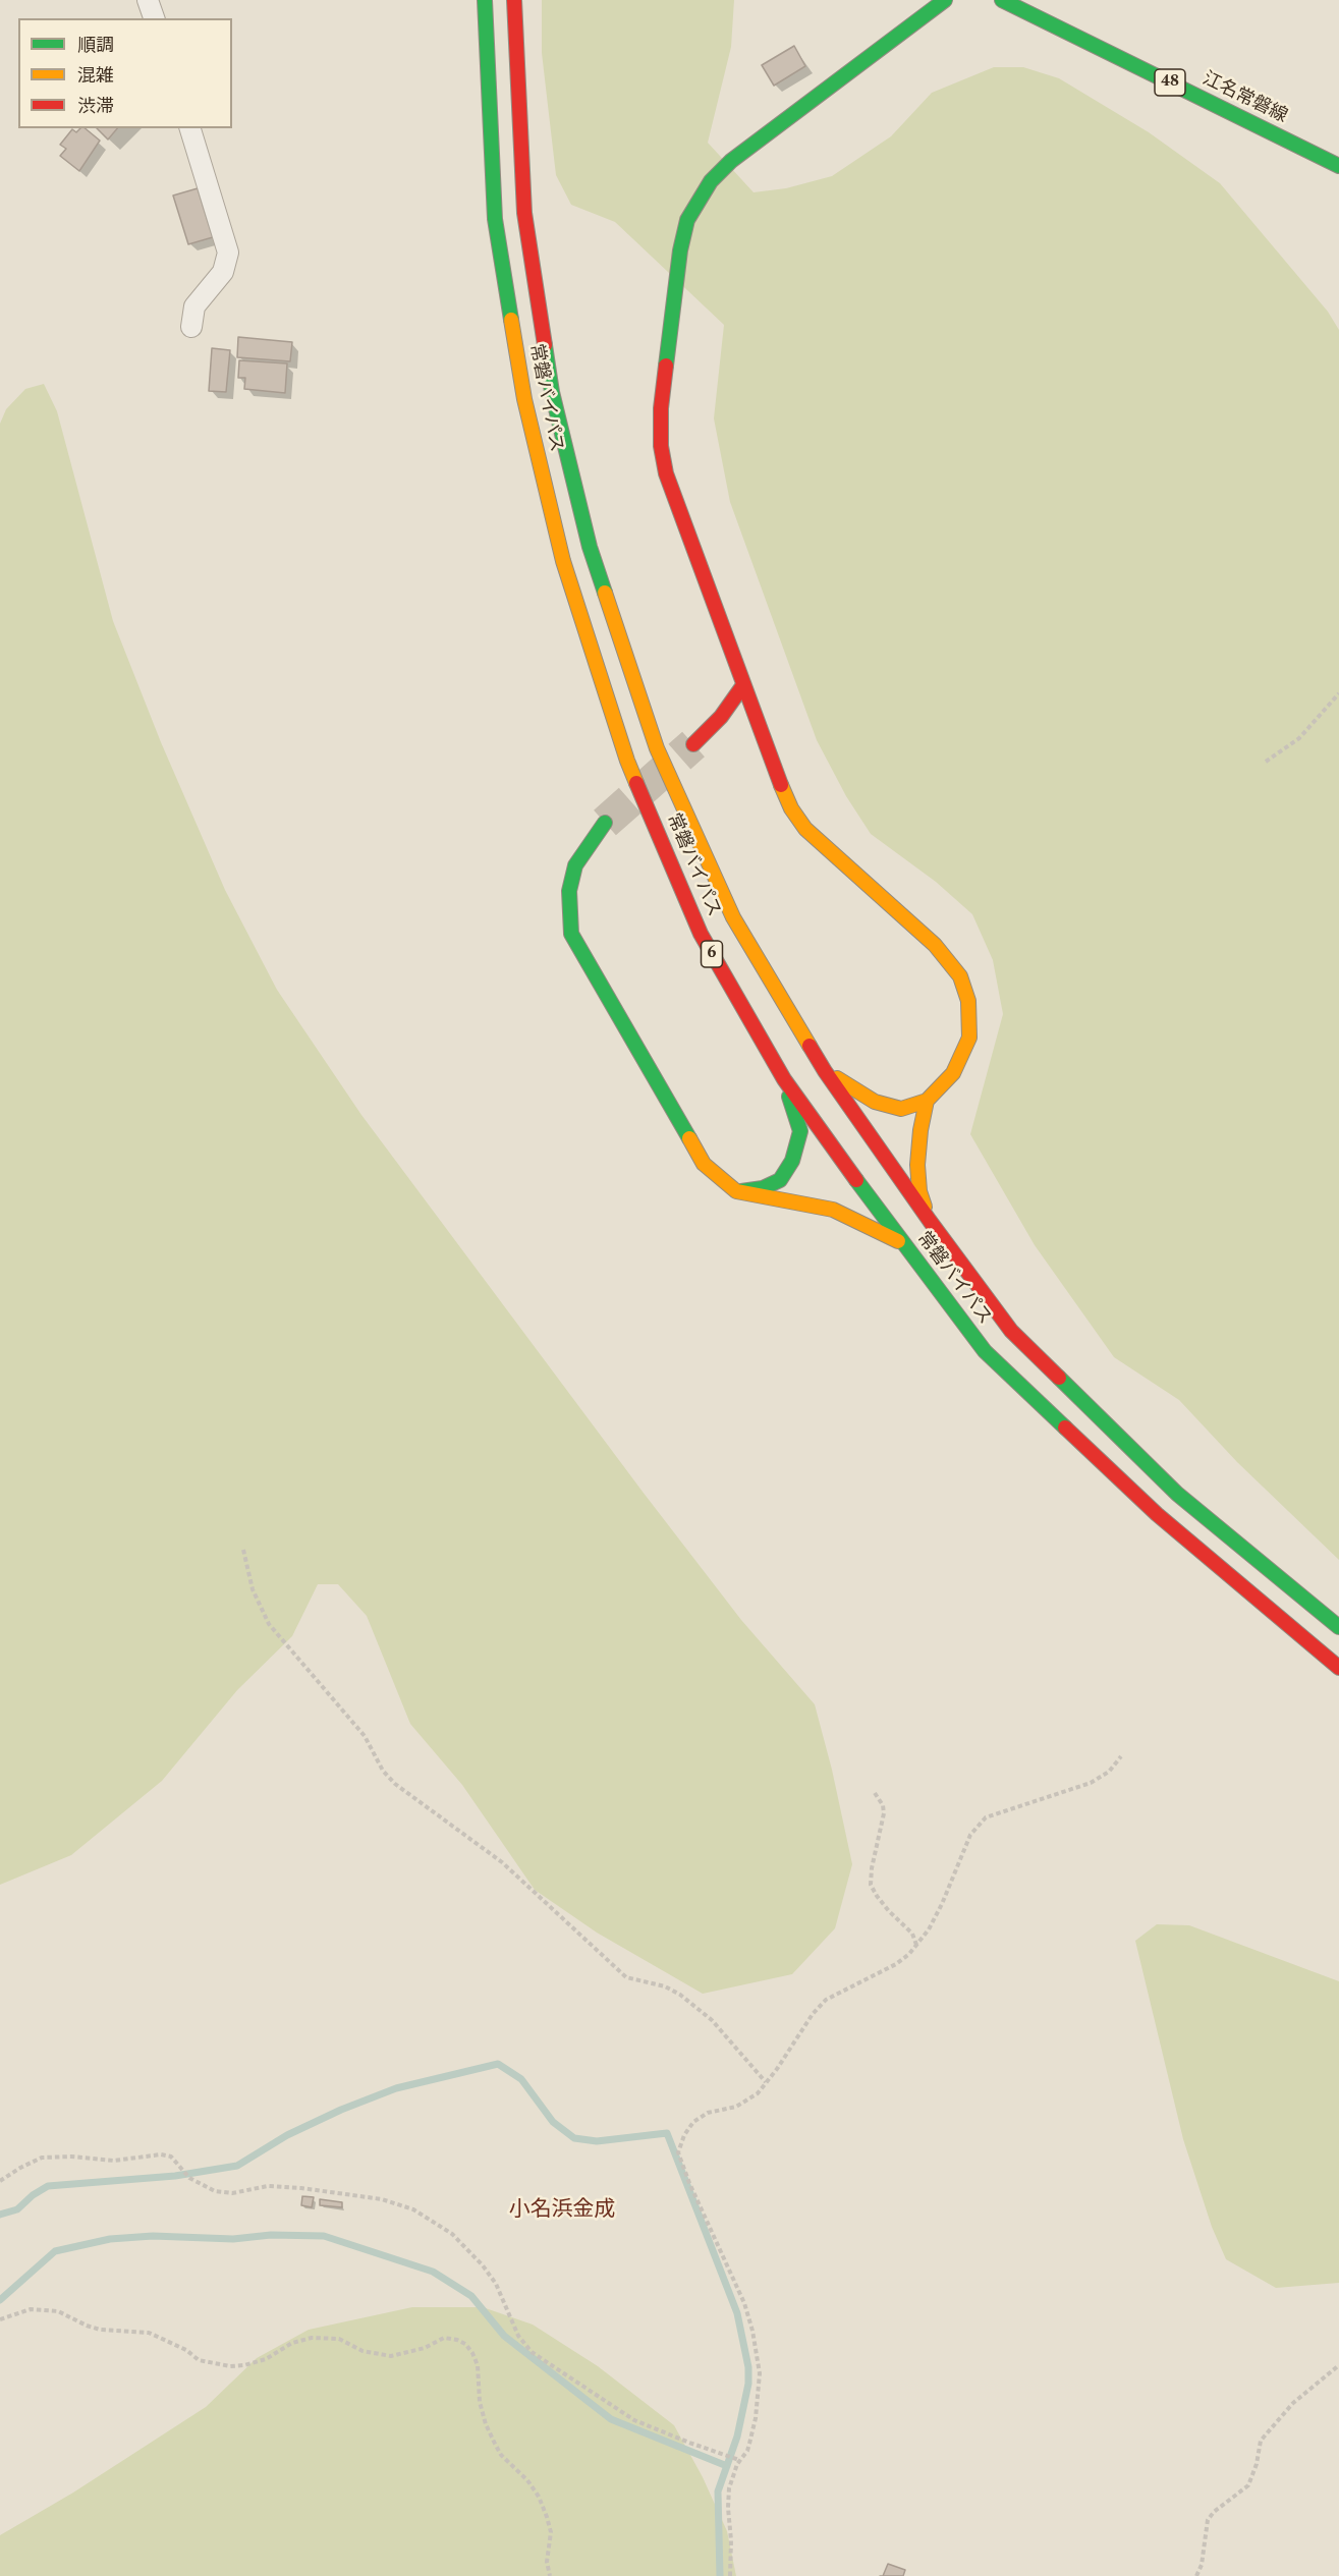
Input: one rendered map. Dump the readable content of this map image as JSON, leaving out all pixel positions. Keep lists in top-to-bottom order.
{
  "streets": {
    "main road": [
      "48",
      "江名常磐線",
      "常磐バイパス",
      "6"
    ]
  },
  "districts": ["小名浜金成"],
  "legend": ["順調", "混雑", "渋滞"]
}
